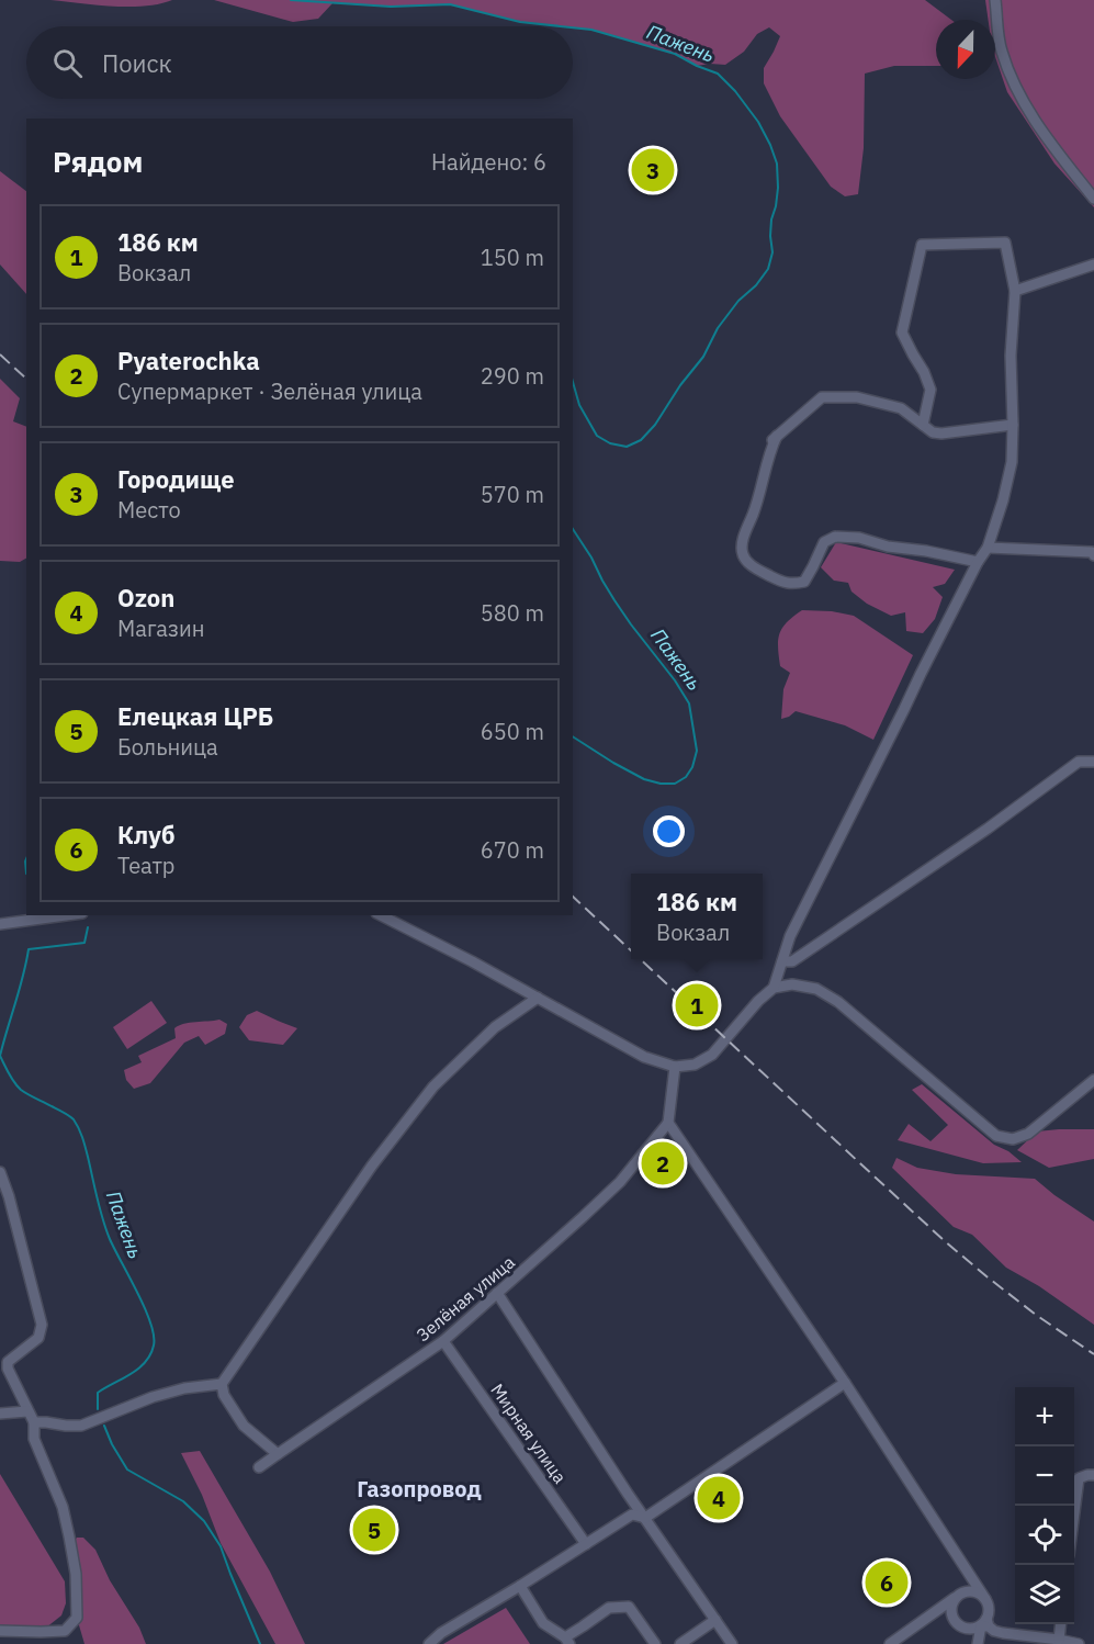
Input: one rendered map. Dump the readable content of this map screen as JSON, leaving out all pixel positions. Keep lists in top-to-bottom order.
{
  "streets": {
    "street": ["Зелёная улица", "Мирная улица"]
  },
  "crossings": [
    ["Зелёная улица", "Мирная улица"]
  ],
  "districts": ["Газопровод"],
  "water": ["Пажень"],
  "north": "bottom",
  "page": {
    "search": "Поиск",
    "heading": ["Рядом", "Найдено: 6"],
    "pins": [
      "3",
      "1",
      "2",
      "4",
      "5",
      "6"
    ],
    "list": [
      {
        "mark": "1",
        "name": "186 км",
        "note": "Вокзал",
        "value": "150 m"
      },
      {
        "mark": "2",
        "name": "Pyaterochka",
        "note": "Супермаркет · Зелёная улица",
        "value": "290 m"
      },
      {
        "mark": "3",
        "name": "Городище",
        "note": "Место",
        "value": "570 m"
      },
      {
        "mark": "4",
        "name": "Ozon",
        "note": "Магазин",
        "value": "580 m"
      },
      {
        "mark": "5",
        "name": "Елецкая ЦРБ",
        "note": "Больница",
        "value": "650 m"
      },
      {
        "mark": "6",
        "name": "Клуб",
        "note": "Театр",
        "value": "670 m"
      }
    ],
    "popup": ["186 км", "Вокзал"],
    "map_buttons": ["+", "−"]
  }
}
